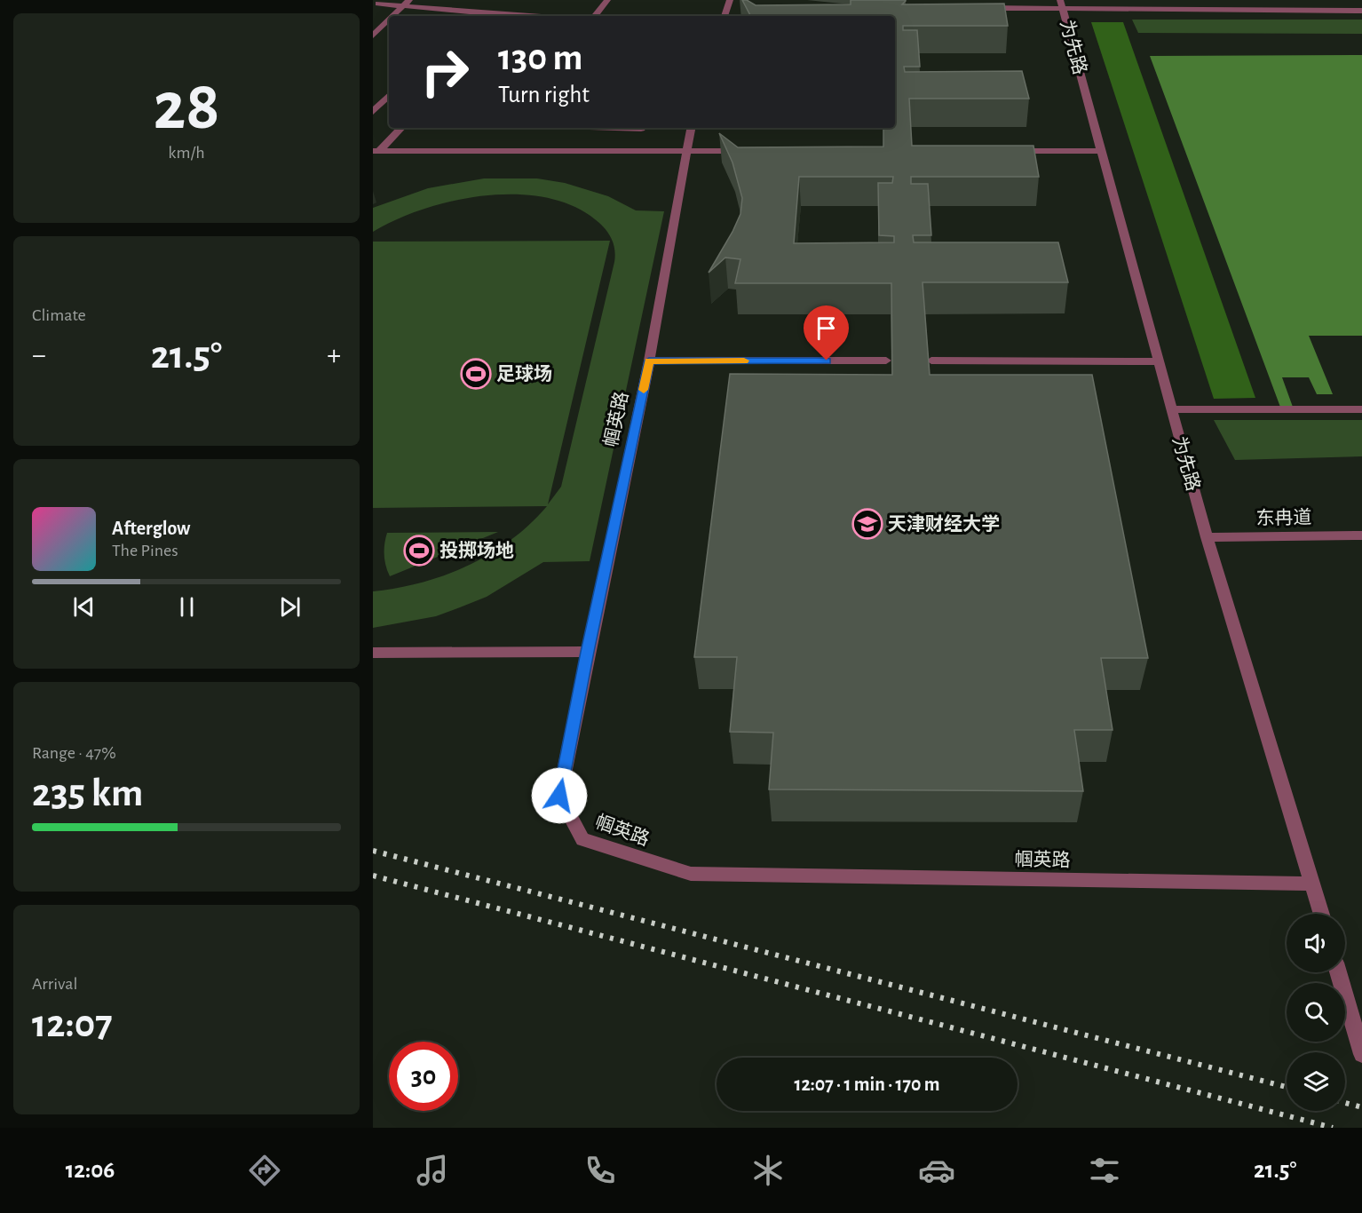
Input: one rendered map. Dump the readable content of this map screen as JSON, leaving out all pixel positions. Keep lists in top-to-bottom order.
{
  "streets": {
    "street": ["为先路", "帼英路", "东冉道"]
  },
  "crossings": [
    ["为先路", "帼英路"],
    ["为先路", "东冉道"]
  ],
  "places": {
    "sports": ["足球场", "投掷场地"],
    "school or university": ["天津财经大学"]
  },
  "page": {
    "tile": [
      ["28", "km/h"],
      "Climate",
      ["Range · 47%", "235 km"],
      ["Arrival", "12:07"]
    ],
    "turn": ["130 m", "Turn right"],
    "heat": ["−", "21.5°", "+"],
    "song": ["Afterglow", "The Pines"],
    "limit": "30",
    "trip": "12:07 · 1 min · 170 m",
    "tabs": ["12:06", "21.5°"]
  }
}
